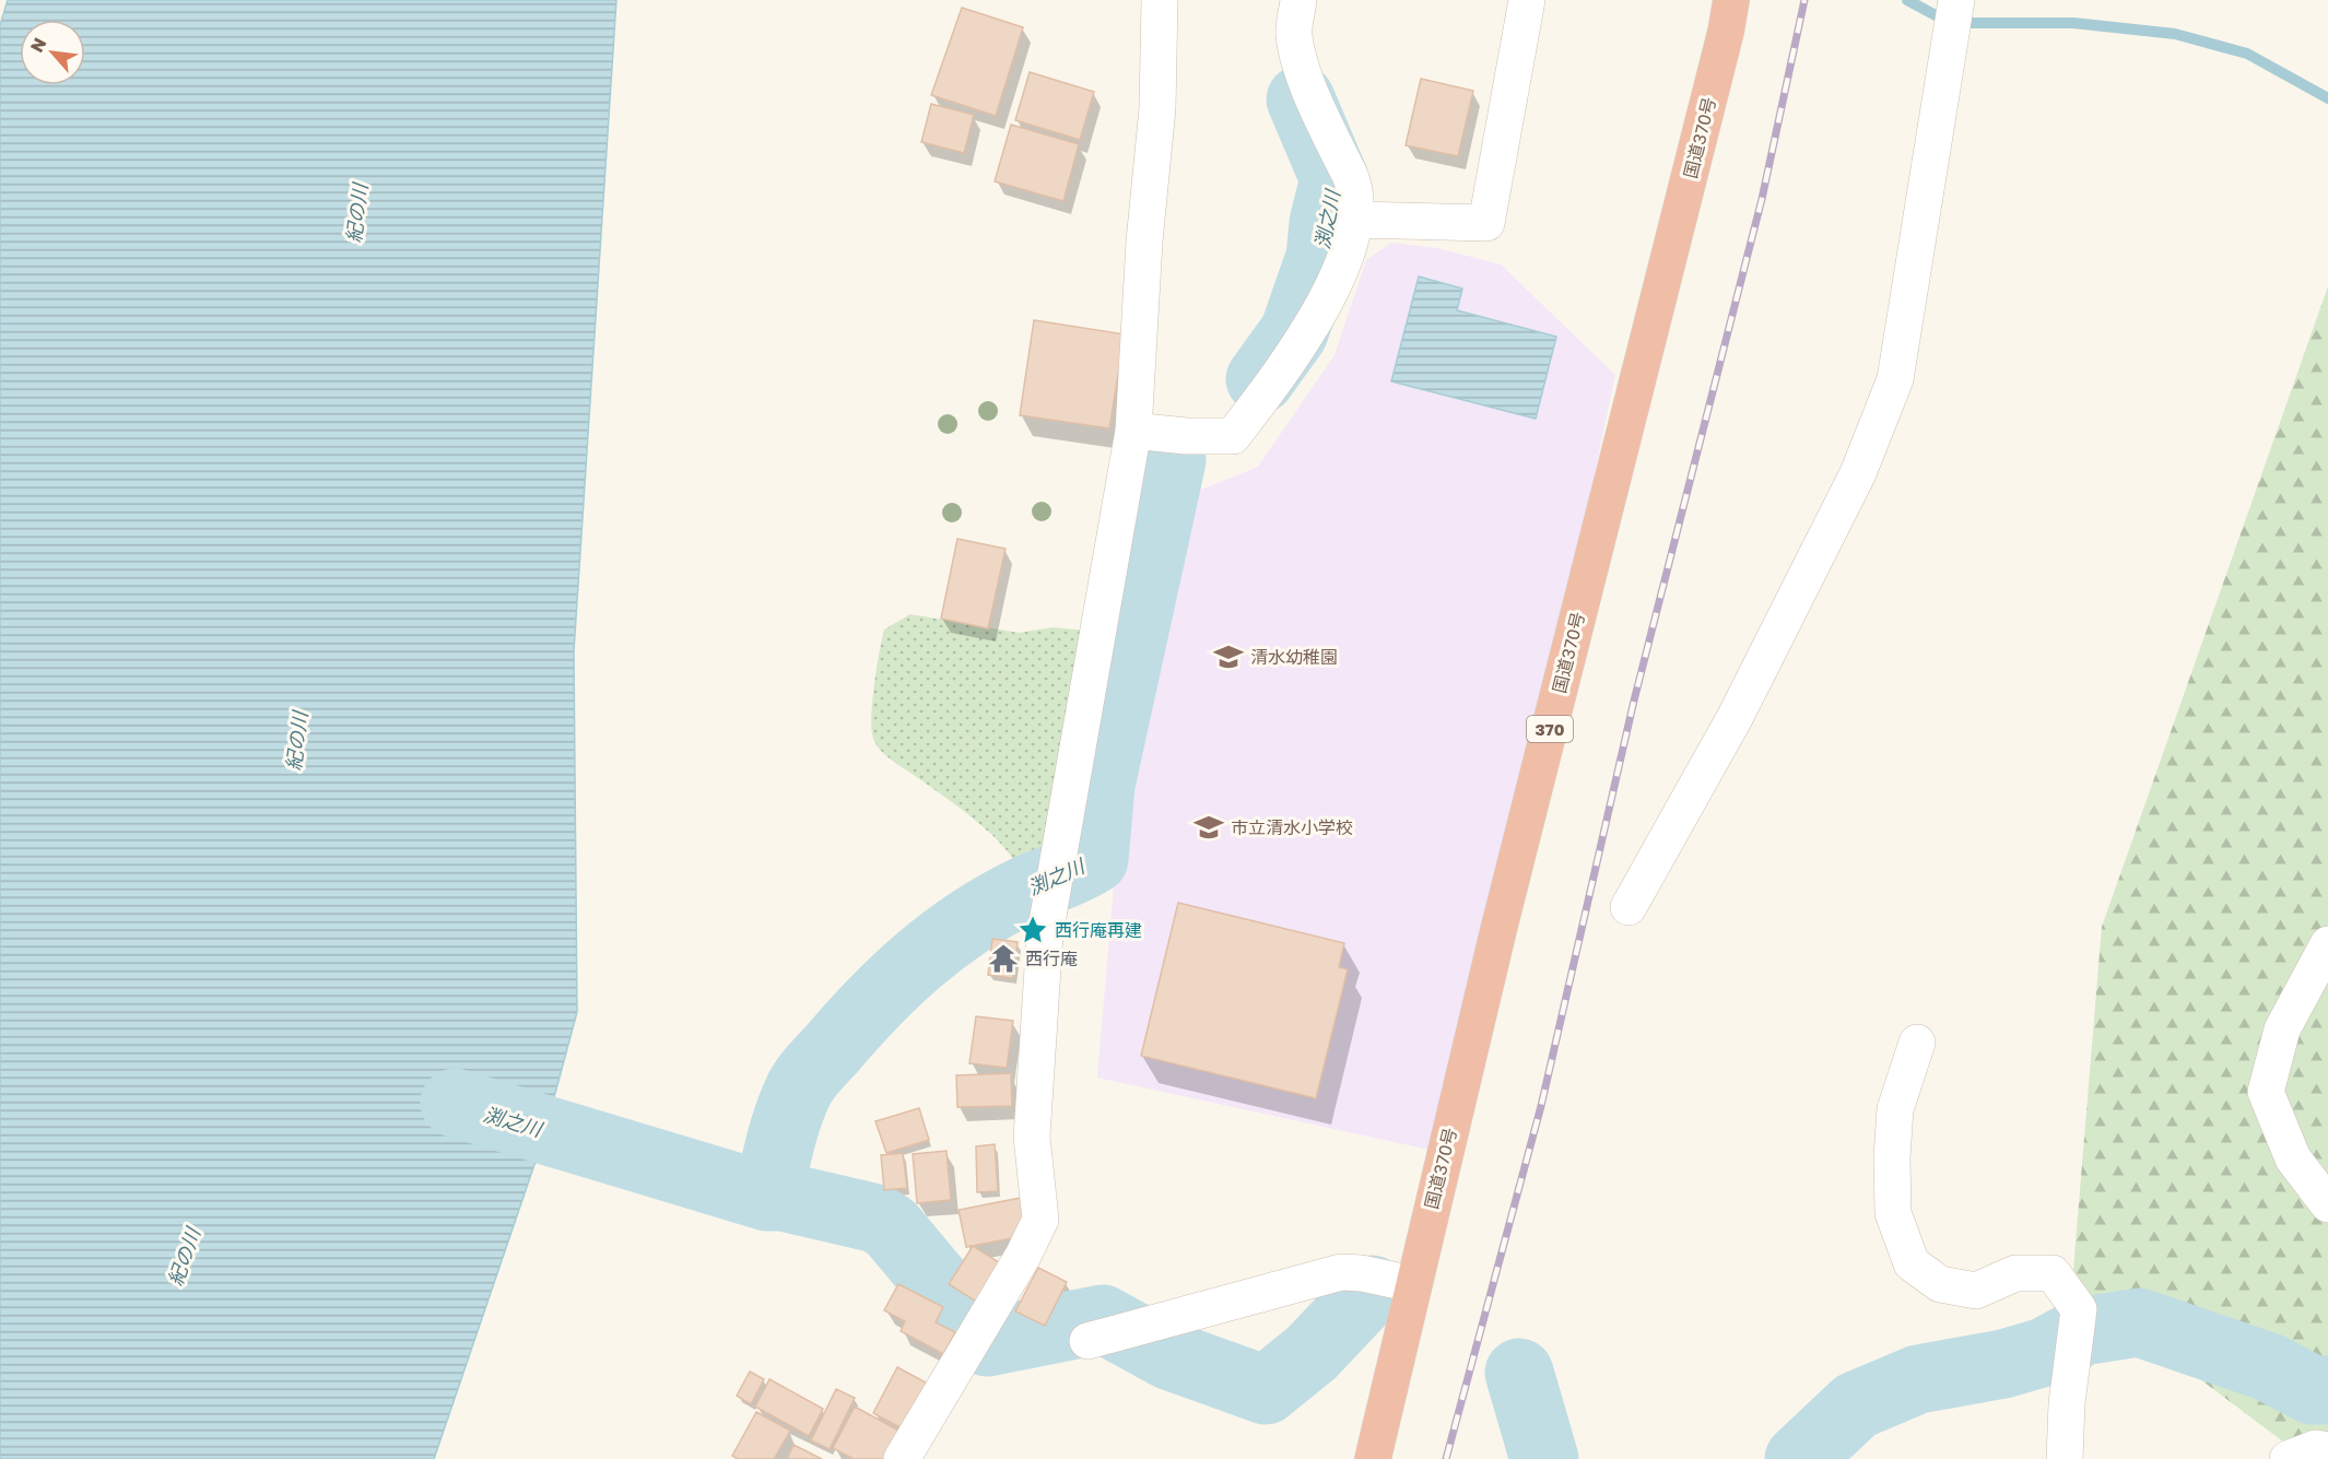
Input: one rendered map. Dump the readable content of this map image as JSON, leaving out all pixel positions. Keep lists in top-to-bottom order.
{
  "streets": {
    "highway": ["国道370号", "370"]
  },
  "water": ["紀の川", "渕之川"],
  "places": {
    "school or university": ["清水幼稚園", "市立清水小学校"],
    "place": ["西行庵再建"],
    "temple": ["西行庵"]
  },
  "north": "top left"
}
